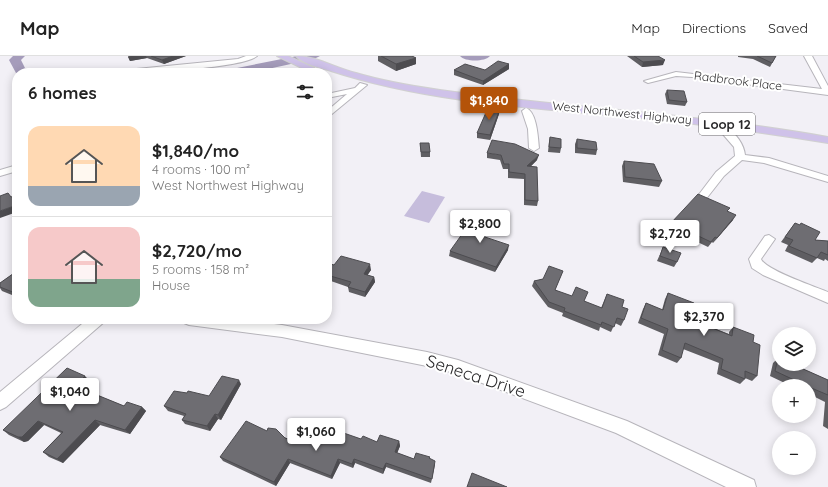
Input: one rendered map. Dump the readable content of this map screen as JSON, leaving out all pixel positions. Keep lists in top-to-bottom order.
{
  "streets": {
    "main road": ["West Northwest Highway", "Loop 12"],
    "street": ["Radbrook Place", "Seneca Drive"]
  },
  "page": {
    "header": "Map",
    "nav": ["Map", "Directions", "Saved"],
    "heading": "6 homes",
    "price": [
      "$1,840",
      "$2,800",
      "$2,720",
      "$2,370",
      "$1,040",
      "$1,060"
    ],
    "list": [
      {
        "name": "$1,840/mo",
        "note": "4 rooms · 100 m² · West Northwest Highway"
      },
      {
        "name": "$2,720/mo",
        "note": "5 rooms · 158 m² · House"
      }
    ],
    "map_buttons": ["+", "−"]
  }
}
